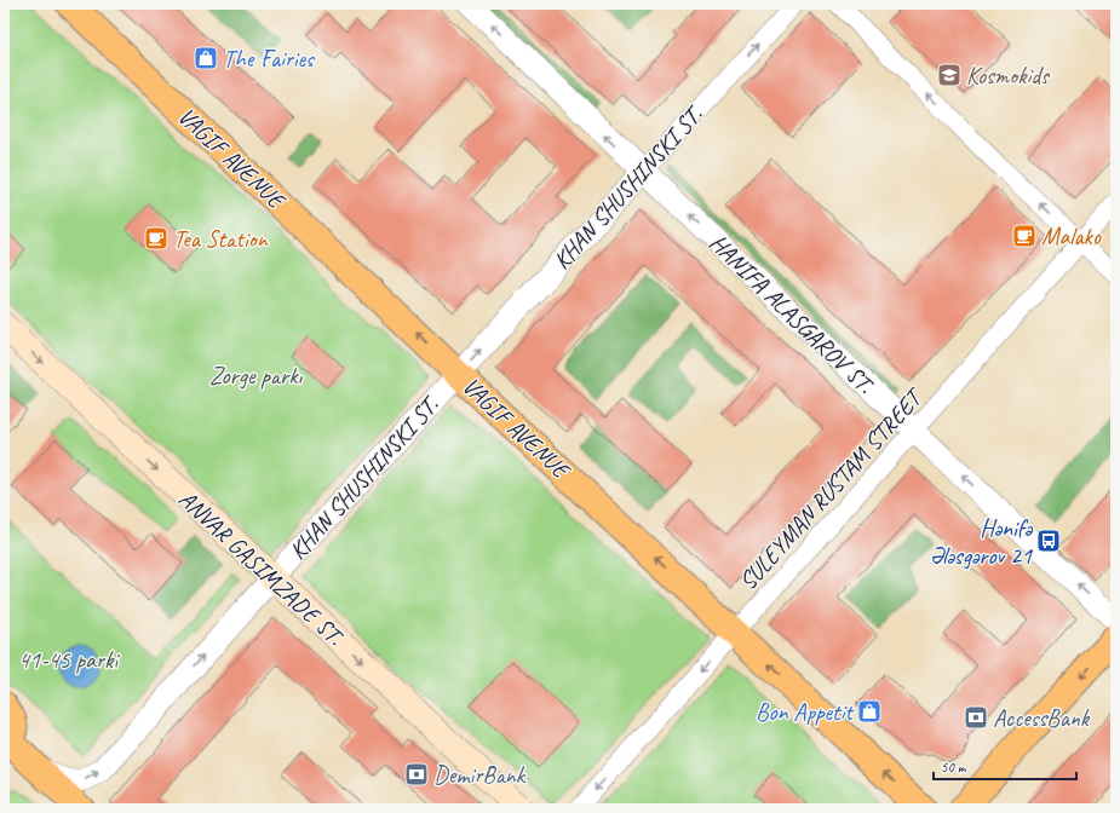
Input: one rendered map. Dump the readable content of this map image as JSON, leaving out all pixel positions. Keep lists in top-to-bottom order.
{
  "streets": {
    "main road": ["VAGIF AVENUE", "ANVAR GASIMZADE ST."],
    "street": ["KHAN SHUSHINSKI ST.", "HANIFA ALASGAROV ST.", "SULEYMAN RUSTAM STREET"]
  },
  "crossings": [
    ["VAGIF AVENUE", "KHAN SHUSHINSKI ST."],
    ["VAGIF AVENUE", "SULEYMAN RUSTAM STREET"],
    ["KHAN SHUSHINSKI ST.", "HANIFA ALASGAROV ST."],
    ["KHAN SHUSHINSKI ST.", "ANVAR GASIMZADE ST."],
    ["HANIFA ALASGAROV ST.", "SULEYMAN RUSTAM STREET"]
  ],
  "one_way": [
    "VAGIF AVENUE",
    "KHAN SHUSHINSKI ST.",
    "HANIFA ALASGAROV ST.",
    "ANVAR GASIMZADE ST."
  ],
  "parks": ["Zorge parkı", "41-45 parki"],
  "places": {
    "shop": ["The Fairies", "Bon Appetit"],
    "school or university": ["Kosmokids"],
    "cafe": ["Malako", "Tea Station"],
    "bus stop": ["Hənifə Ələsgərov 21"],
    "bank": ["AccessBank", "DemirBank"]
  },
  "scale_bar": "50 m"
}
